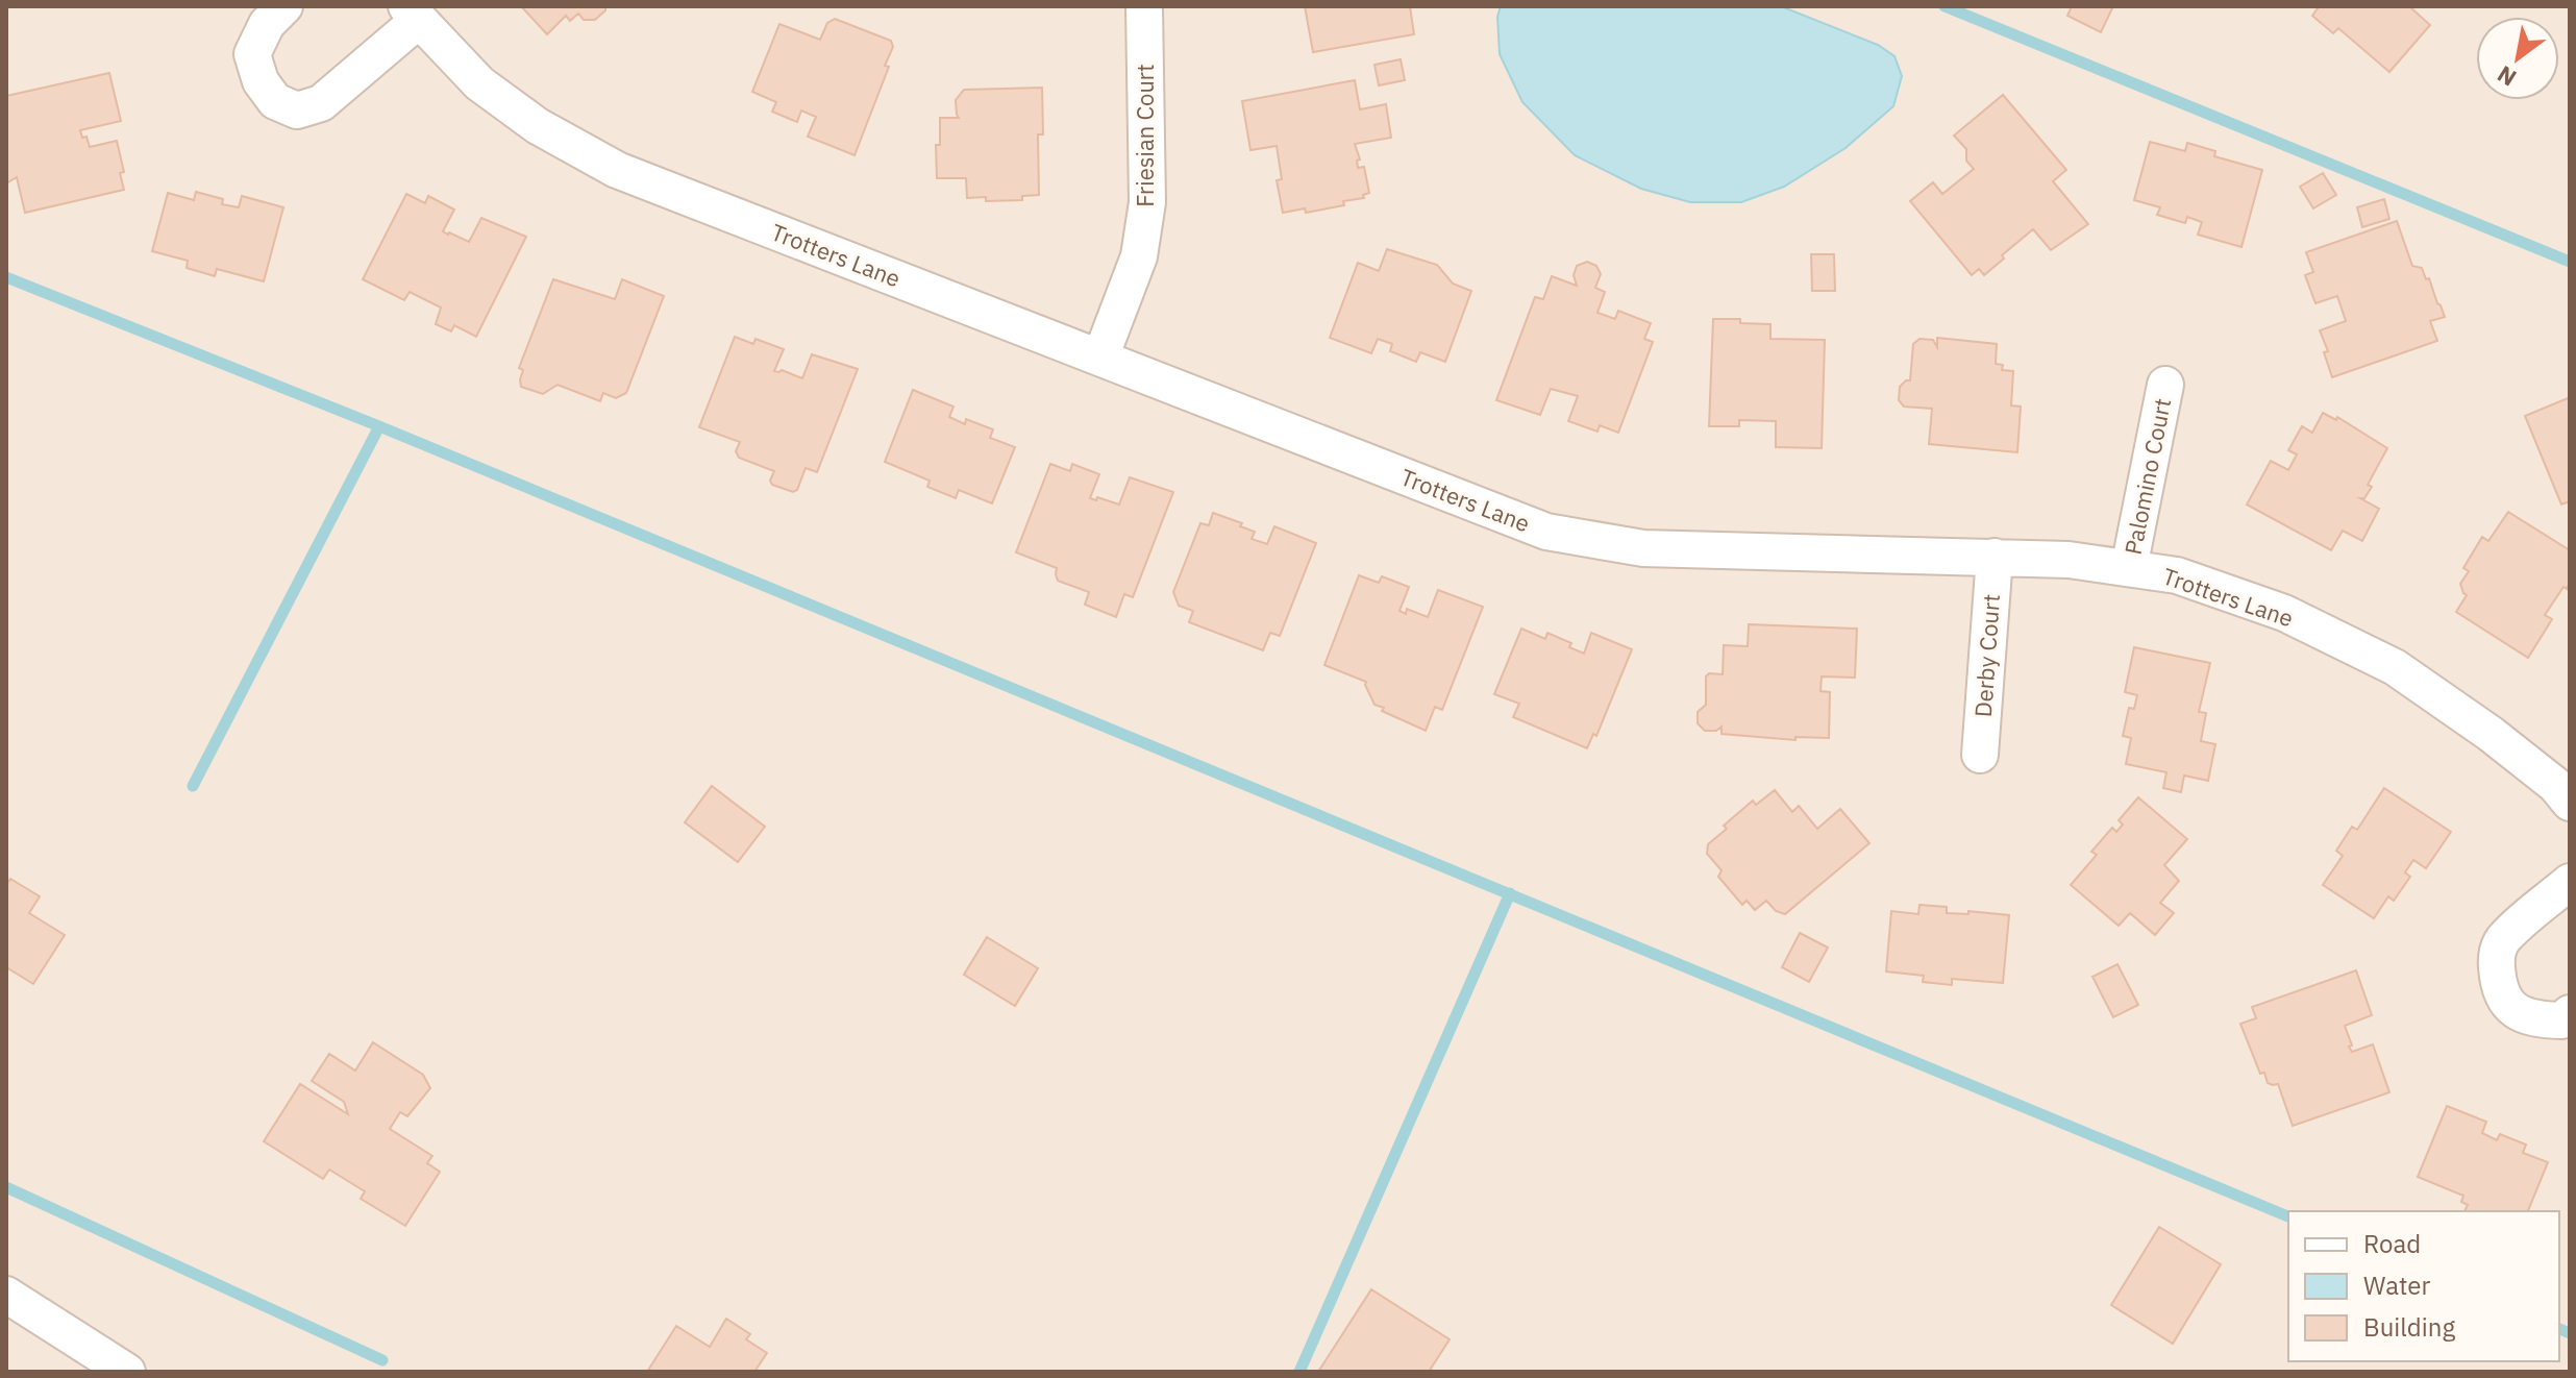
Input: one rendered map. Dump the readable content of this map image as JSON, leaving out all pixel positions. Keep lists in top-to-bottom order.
{
  "streets": {
    "street": [
      "Friesian Court",
      "Trotters Lane",
      "Palomino Court",
      "Derby Court"
    ]
  },
  "crossings": [
    ["Friesian Court", "Trotters Lane"],
    ["Trotters Lane", "Palomino Court"],
    ["Trotters Lane", "Derby Court"]
  ],
  "legend": ["Road", "Water", "Building"],
  "north": "bottom left"
}
